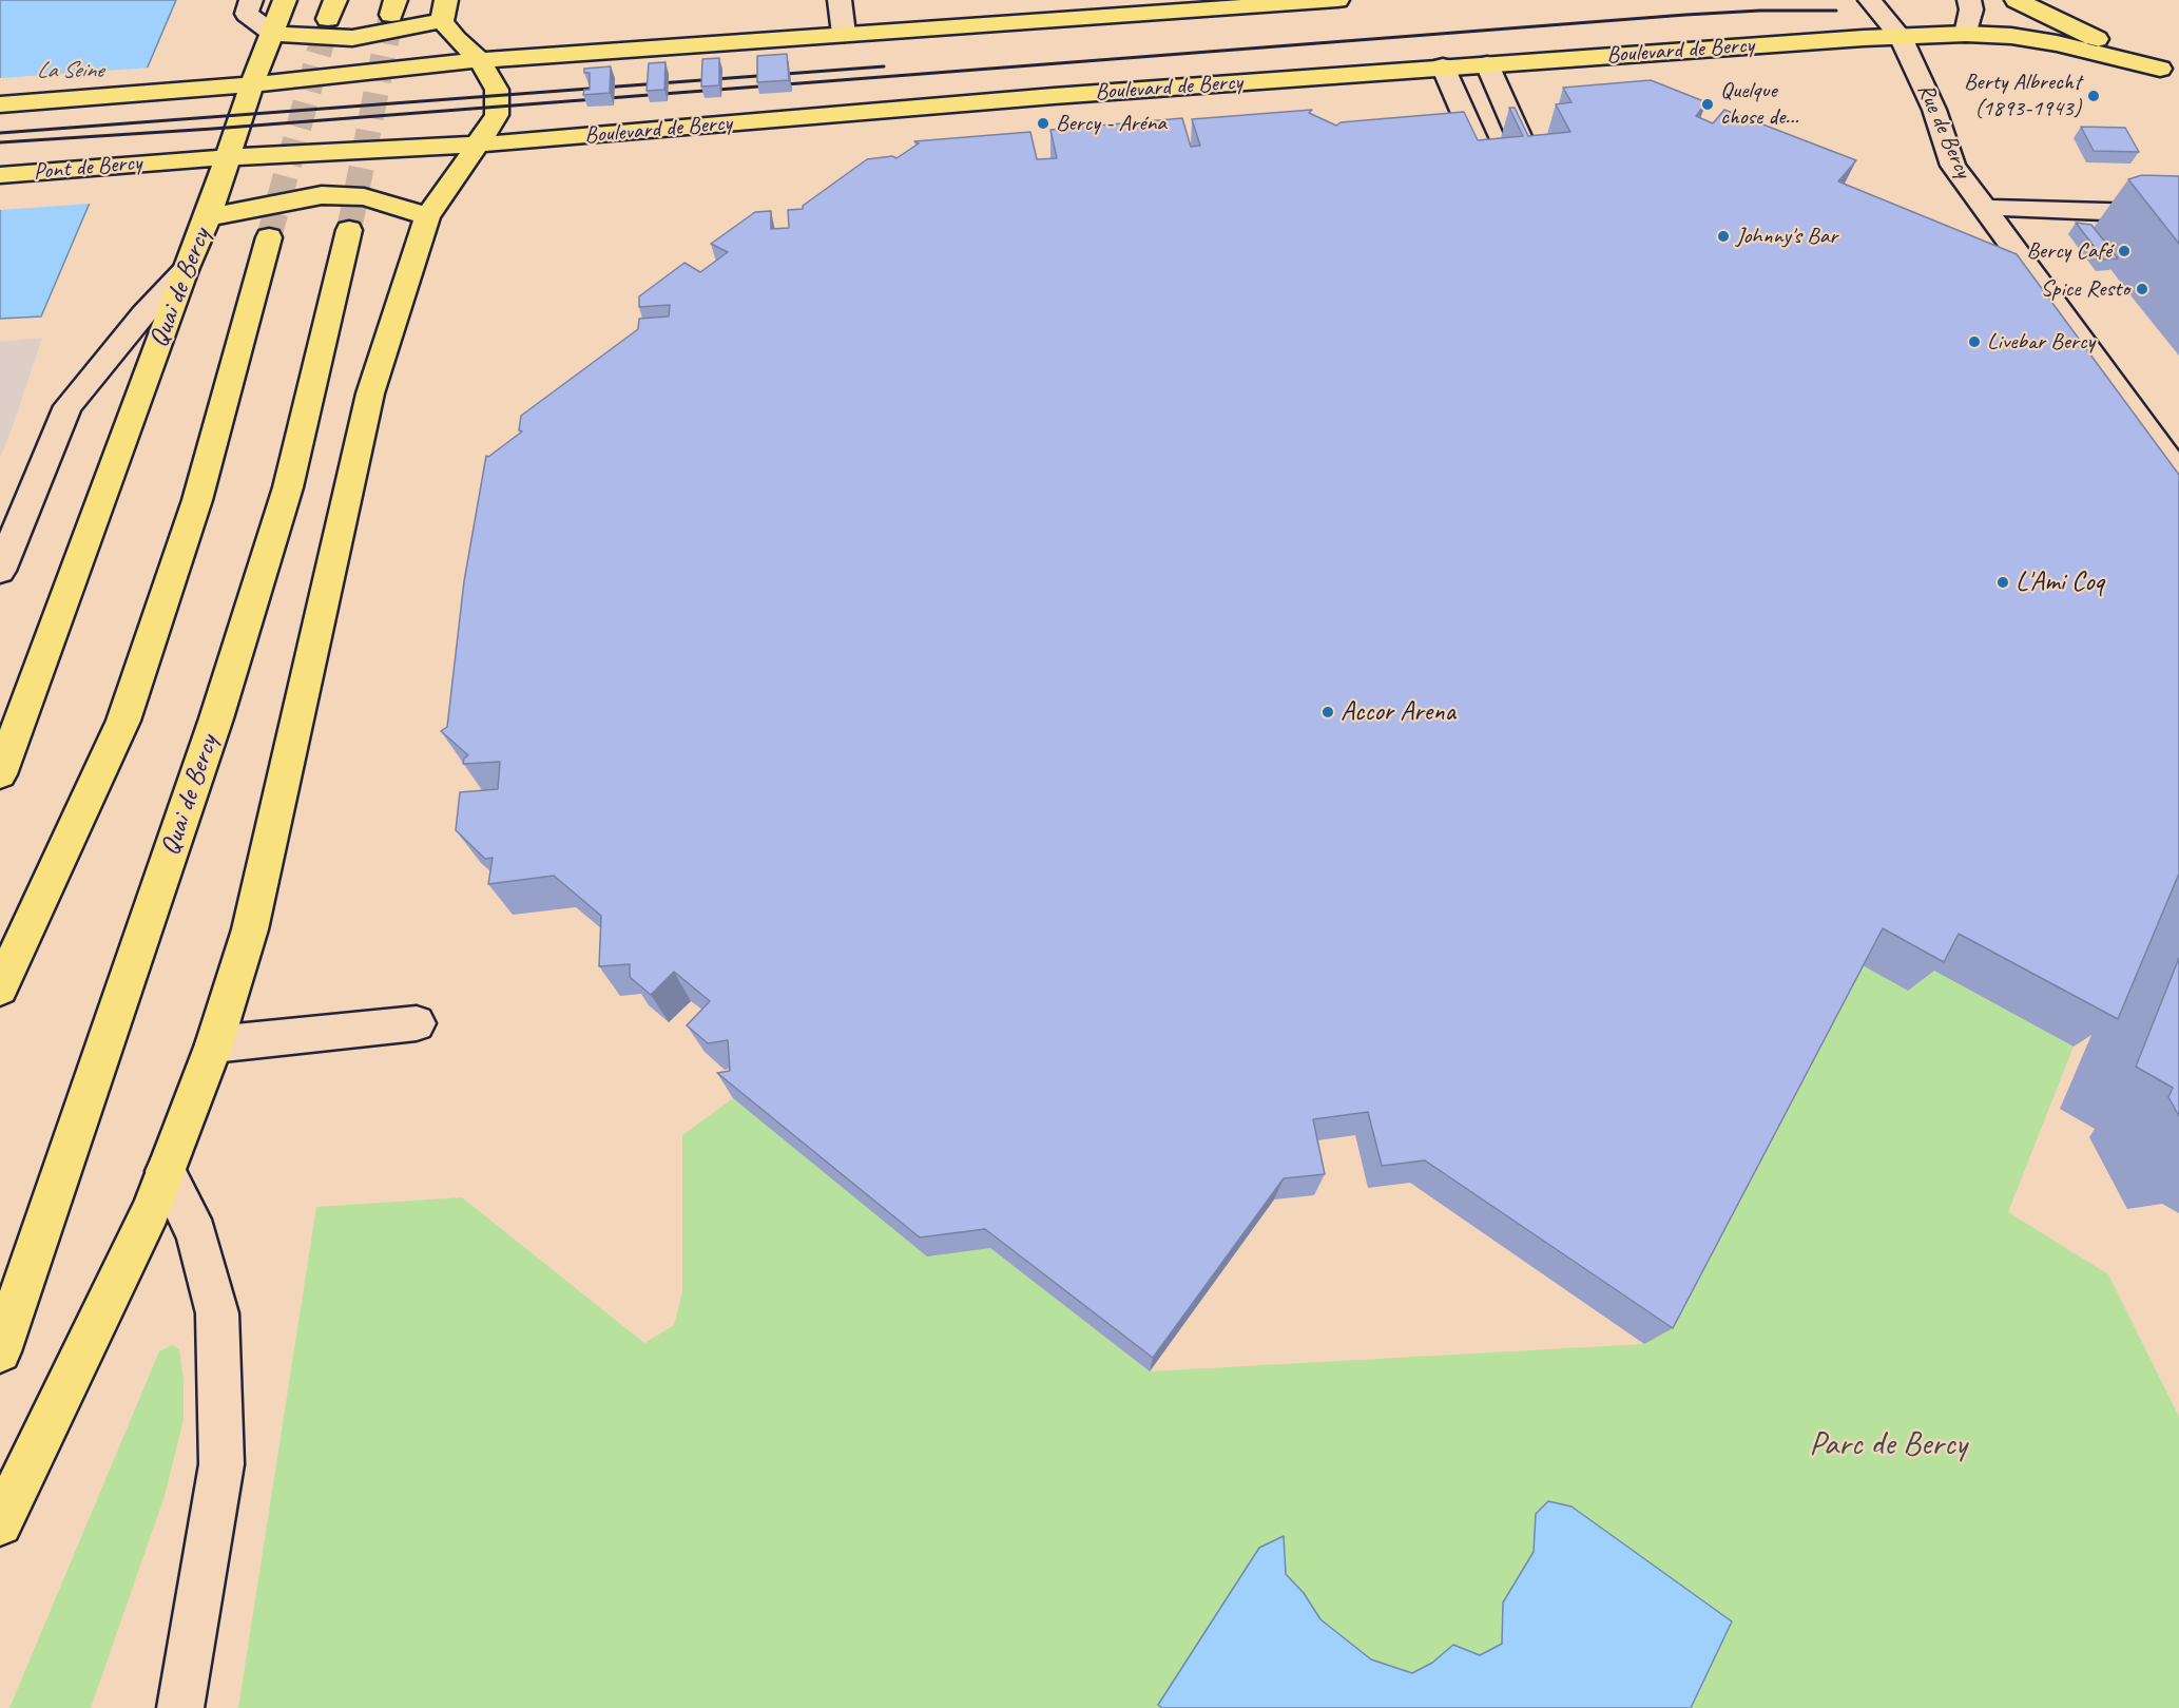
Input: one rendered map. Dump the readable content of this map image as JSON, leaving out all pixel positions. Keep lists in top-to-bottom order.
{
  "streets": {
    "main road": ["Boulevard de Bercy", "Pont de Bercy", "Quai de Bercy"],
    "street": ["Rue de Bercy"]
  },
  "crossings": [
    ["Boulevard de Bercy", "Rue de Bercy"],
    ["Boulevard de Bercy", "Pont de Bercy"],
    ["Boulevard de Bercy", "Quai de Bercy"]
  ],
  "water": ["La Seine"],
  "parks": ["Parc de Bercy"],
  "places": [
    "Berty Albrecht (1893-1943)",
    "Quelque chose de...",
    "Bercy - Aréna",
    "Johnny's Bar",
    "Bercy Café",
    "Spice Resto",
    "Livebar Bercy",
    "L'Ami Coq",
    "Accor Arena"
  ]
}
